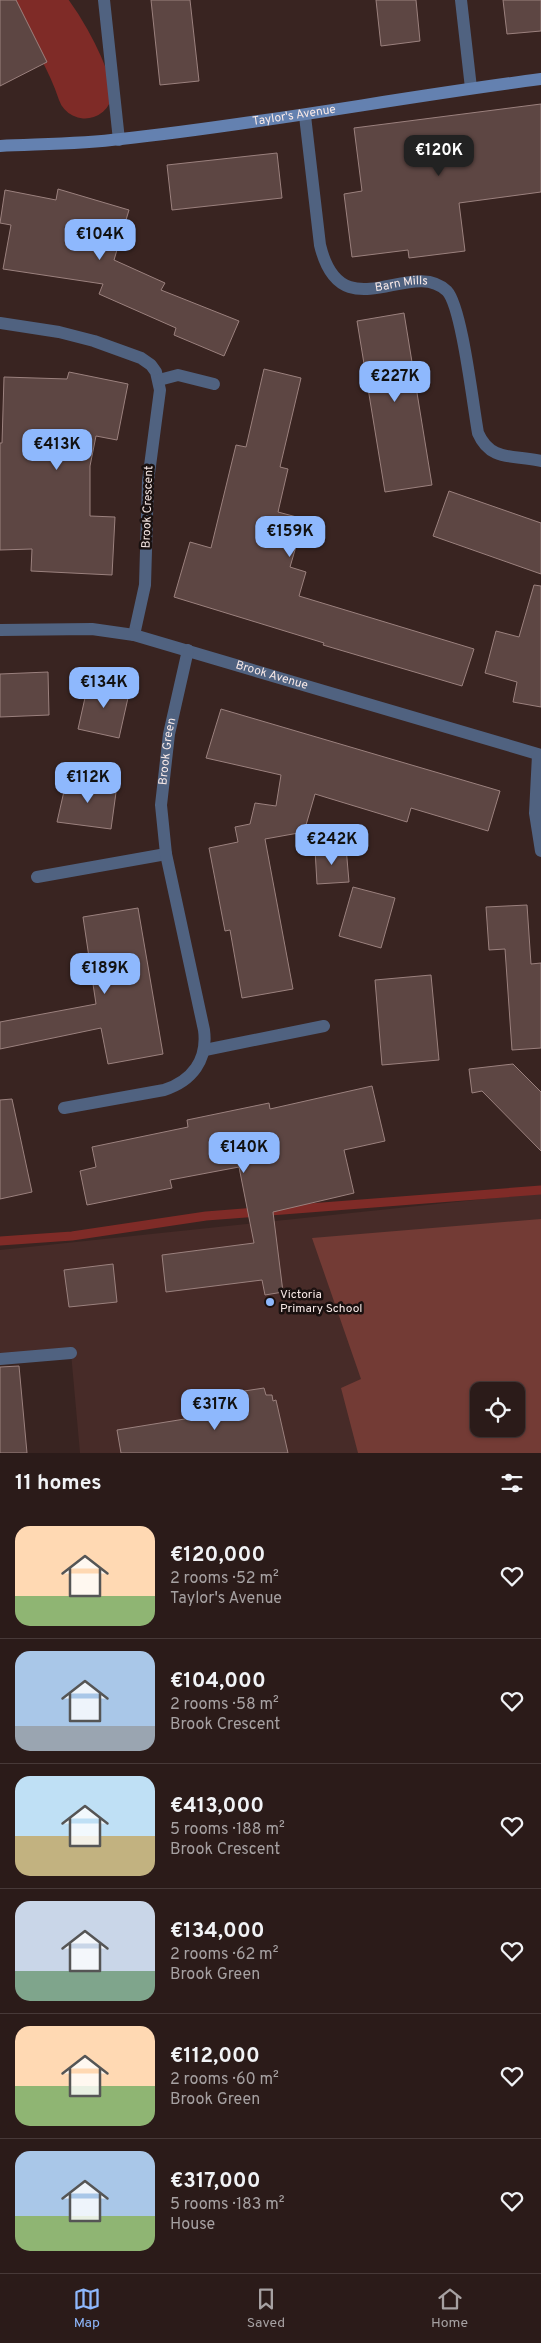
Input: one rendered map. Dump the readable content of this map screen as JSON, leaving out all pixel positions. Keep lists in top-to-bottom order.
{
  "streets": {
    "street": [
      "Taylor's Avenue",
      "Barn Mills",
      "Brook Crescent",
      "Brook Avenue",
      "Brook Green"
    ]
  },
  "crossings": [
    ["Taylor's Avenue", "Barn Mills"],
    ["Brook Crescent", "Brook Avenue"],
    ["Brook Avenue", "Brook Green"]
  ],
  "places": ["Victoria Primary School"],
  "page": {
    "price": [
      "€120K",
      "€104K",
      "€227K",
      "€413K",
      "€159K",
      "€134K",
      "€112K",
      "€242K",
      "€189K",
      "€140K",
      "€317K"
    ],
    "heading": "11 homes",
    "list": [
      {
        "name": "€120,000",
        "note": "2 rooms · 52 m² · Taylor's Avenue"
      },
      {
        "name": "€104,000",
        "note": "2 rooms · 58 m² · Brook Crescent"
      },
      {
        "name": "€413,000",
        "note": "5 rooms · 188 m² · Brook Crescent"
      },
      {
        "name": "€134,000",
        "note": "2 rooms · 62 m² · Brook Green"
      },
      {
        "name": "€112,000",
        "note": "2 rooms · 60 m² · Brook Green"
      },
      {
        "name": "€317,000",
        "note": "5 rooms · 183 m² · House"
      }
    ],
    "tabs": ["Map", "Saved", "Home"]
  }
}
